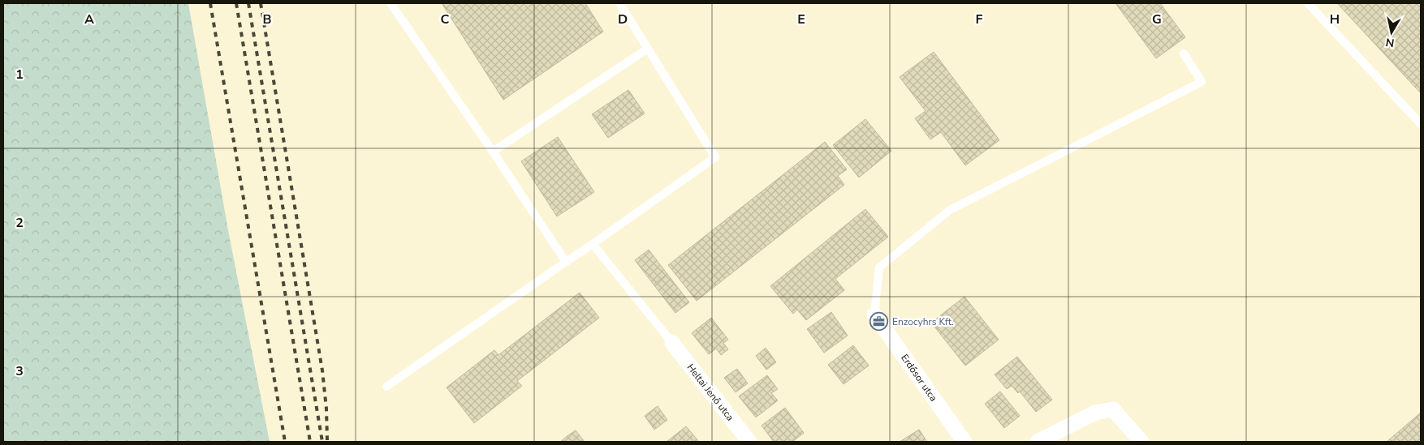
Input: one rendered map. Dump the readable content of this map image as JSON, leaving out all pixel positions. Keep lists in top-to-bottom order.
{
  "streets": {
    "street": ["Erdősor utca", "Heltai Jenő utca"]
  },
  "places": {
    "office": ["Enzocyhrs Kft."]
  },
  "north": "bottom",
  "grid": {
    "columns": [
      "A",
      "B",
      "C",
      "D",
      "E",
      "F",
      "G",
      "H"
    ],
    "rows": ["1", "2", "3"]
  }
}
